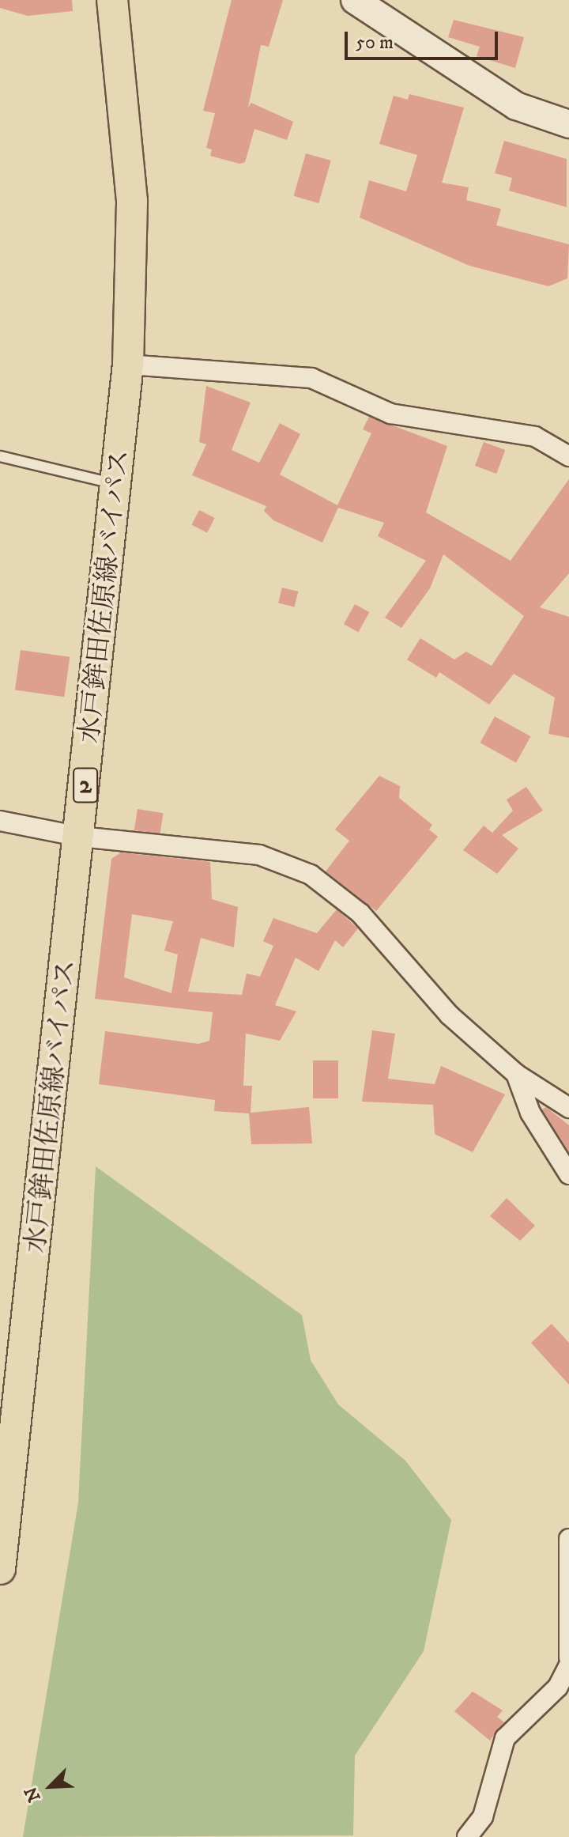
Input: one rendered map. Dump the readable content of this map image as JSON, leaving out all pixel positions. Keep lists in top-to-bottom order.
{
  "streets": {
    "main road": ["水戸鉾田佐原線バイパス", "2"]
  },
  "scale_bar": "50 m",
  "north": "bottom left"
}
